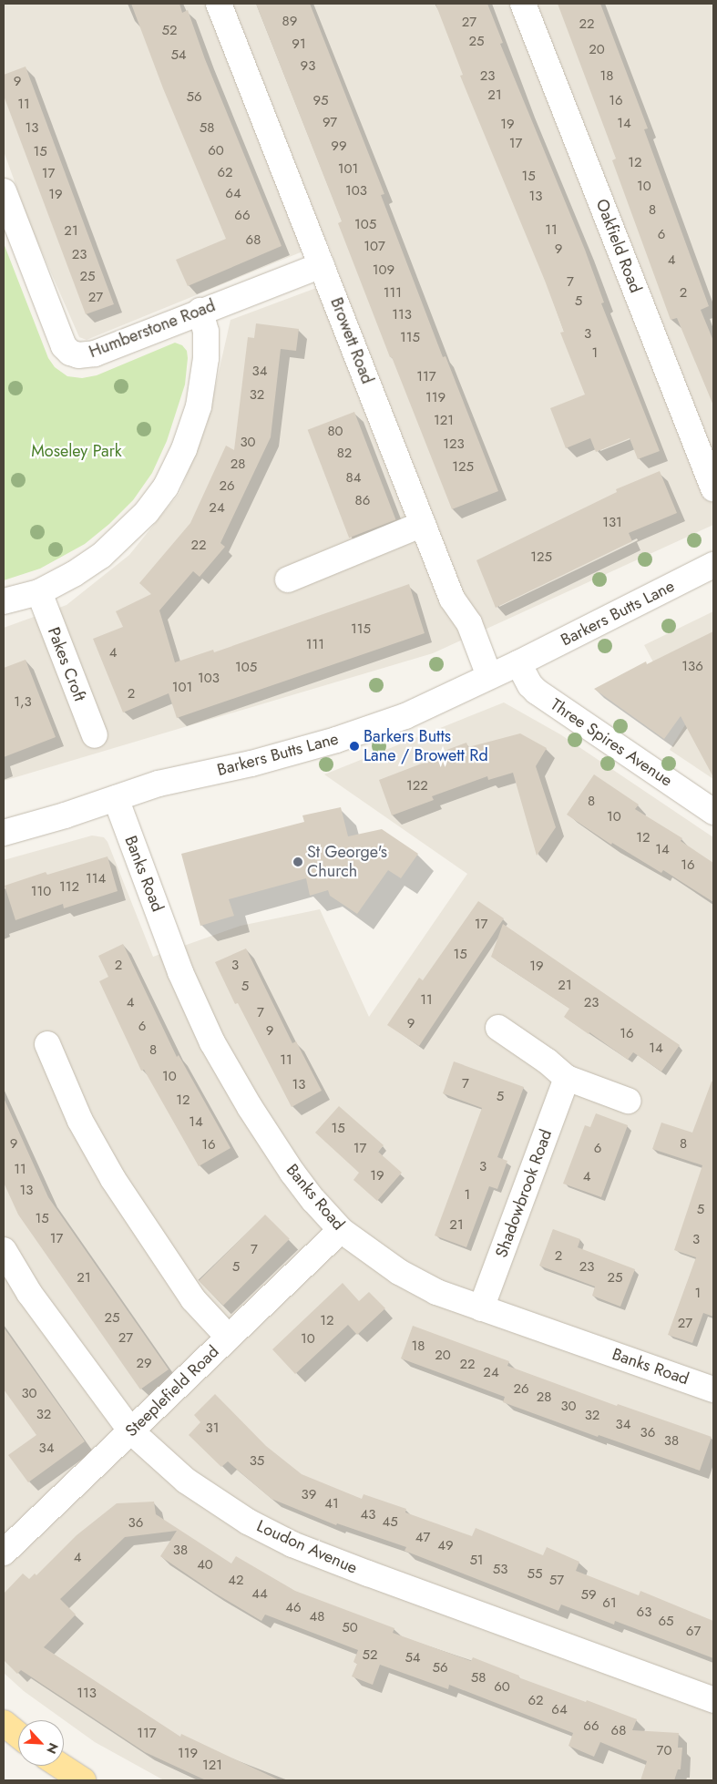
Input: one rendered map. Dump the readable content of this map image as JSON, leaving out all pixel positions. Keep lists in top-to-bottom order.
{
  "streets": {
    "street": [
      "Oakfield Road",
      "Humberstone Road",
      "Browett Road",
      "Barkers Butts Lane",
      "Pakes Croft",
      "Three Spires Avenue",
      "Banks Road",
      "Shadowbrook Road",
      "Steeplefield Road",
      "Loudon Avenue"
    ]
  },
  "crossings": [
    ["Humberstone Road", "Browett Road"],
    ["Browett Road", "Barkers Butts Lane"],
    ["Barkers Butts Lane", "Three Spires Avenue"],
    ["Barkers Butts Lane", "Banks Road"],
    ["Banks Road", "Shadowbrook Road"],
    ["Banks Road", "Steeplefield Road"],
    ["Steeplefield Road", "Loudon Avenue"]
  ],
  "parks": ["Moseley Park"],
  "places": ["Barkers Butts Lane / Browett Rd", "St George's Church"],
  "house_numbers": [
    "89",
    "27",
    "22",
    "52",
    "25",
    "91",
    "20",
    "54",
    "93",
    "23",
    "18",
    "9",
    "21",
    "56",
    "95",
    "16",
    "11",
    "97",
    "14",
    "19",
    "13",
    "58",
    "17",
    "99",
    "60",
    "15",
    "12",
    "101",
    "62",
    "17",
    "15",
    "10",
    "103",
    "64",
    "19",
    "13",
    "8",
    "66",
    "105",
    "11",
    "21",
    "6",
    "68",
    "107",
    "9",
    "23",
    "4",
    "109",
    "25",
    "7",
    "111",
    "2",
    "27",
    "5",
    "113",
    "3",
    "115",
    "1",
    "34",
    "117",
    "32",
    "119",
    "121",
    "80",
    "30",
    "123",
    "82",
    "28",
    "125",
    "84",
    "26",
    "86",
    "24",
    "131",
    "22",
    "125",
    "115",
    "111",
    "4",
    "136",
    "105",
    "103",
    "101",
    "2",
    "1,3",
    "122",
    "8",
    "10",
    "12",
    "14",
    "16",
    "114",
    "112",
    "110",
    "17",
    "15",
    "2",
    "3",
    "19",
    "21",
    "5",
    "11",
    "4",
    "23",
    "7",
    "9",
    "6",
    "9",
    "16",
    "14",
    "8",
    "11",
    "10",
    "7",
    "13",
    "5",
    "12",
    "14",
    "15",
    "9",
    "8",
    "16",
    "17",
    "6",
    "3",
    "11",
    "19",
    "4",
    "13",
    "1",
    "5",
    "15",
    "21",
    "17",
    "3",
    "7",
    "2",
    "5",
    "23",
    "21",
    "25",
    "1",
    "25",
    "12",
    "27",
    "27",
    "10",
    "18",
    "20",
    "29",
    "22",
    "24",
    "26",
    "30",
    "28",
    "30",
    "32",
    "32",
    "34",
    "31",
    "36",
    "38",
    "34",
    "35",
    "39",
    "41",
    "43",
    "45",
    "36",
    "47",
    "49",
    "38",
    "4",
    "51",
    "40",
    "53",
    "55",
    "42",
    "57",
    "44",
    "59",
    "61",
    "46",
    "63",
    "48",
    "65",
    "50",
    "67",
    "52",
    "54",
    "56",
    "58",
    "60",
    "113",
    "62",
    "64",
    "66",
    "68",
    "117",
    "70",
    "119",
    "121"
  ],
  "north": "bottom right"
}
